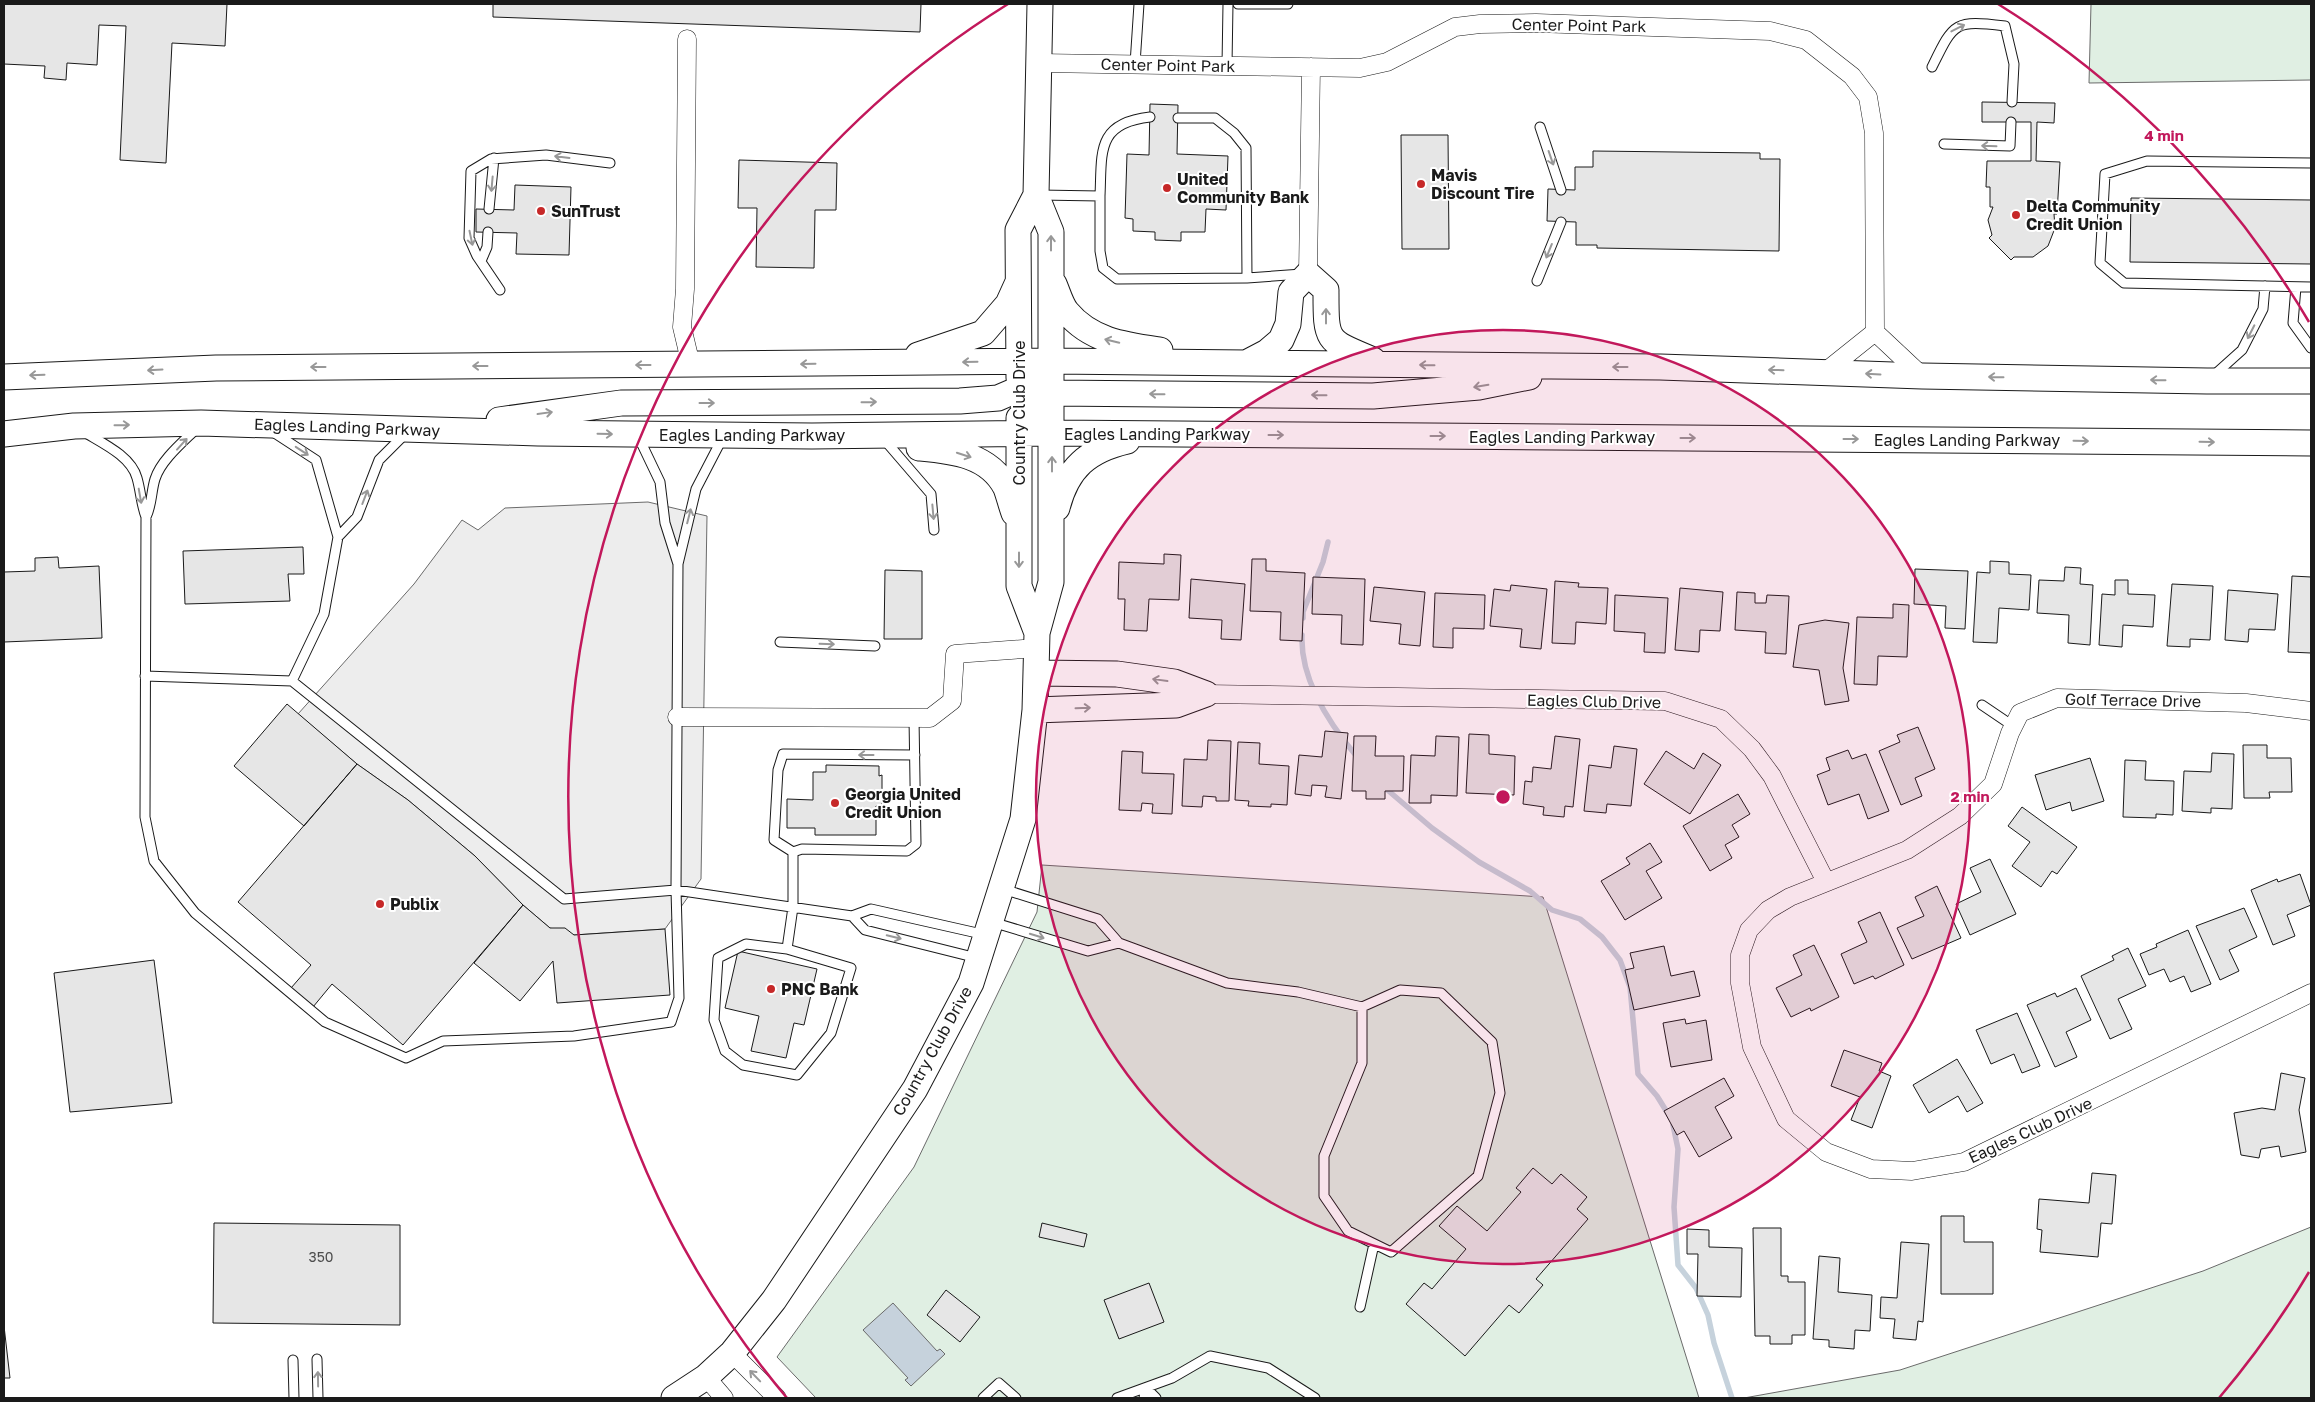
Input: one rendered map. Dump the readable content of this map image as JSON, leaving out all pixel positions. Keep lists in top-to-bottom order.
{
  "streets": {
    "main road": ["Country Club Drive", "Eagles Landing Parkway"],
    "street": ["Center Point Park", "Golf Terrace Drive", "Eagles Club Drive"]
  },
  "crossings": [
    ["Center Point Park", "Country Club Drive"],
    ["Country Club Drive", "Eagles Landing Parkway"],
    ["Golf Terrace Drive", "Eagles Club Drive"]
  ],
  "places": [
    "Mavis Discount Tire",
    "United Community Bank",
    "SunTrust",
    "Delta Community Credit Union",
    "Georgia United Credit Union",
    "Publix",
    "PNC Bank"
  ],
  "house_numbers": ["350"],
  "rings": ["4 min", "2 min"]
}
